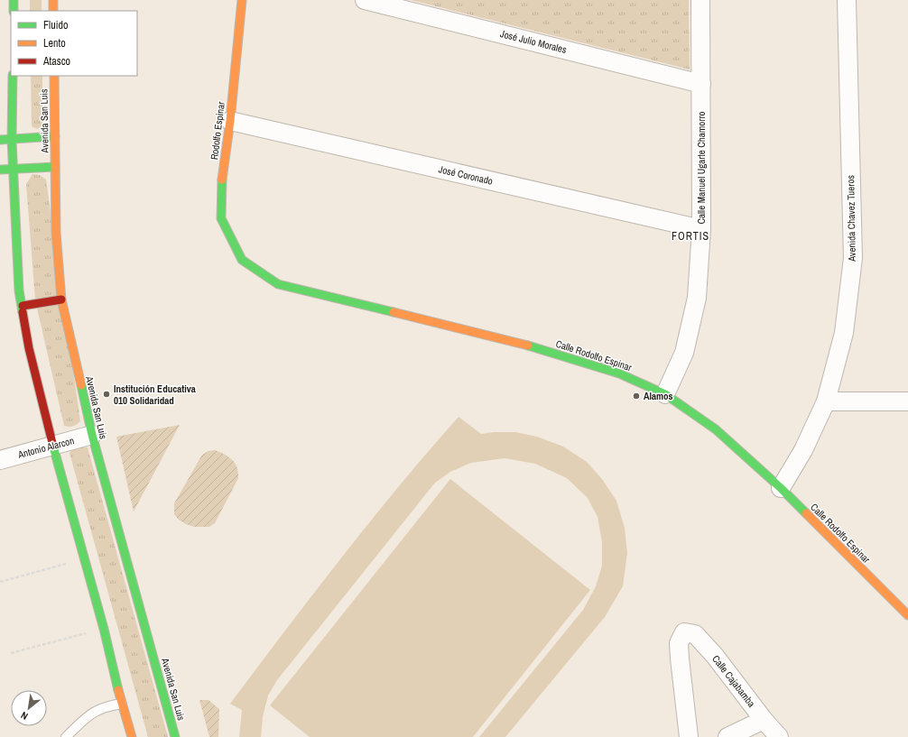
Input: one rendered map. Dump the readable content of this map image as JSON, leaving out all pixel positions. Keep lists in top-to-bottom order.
{
  "streets": {
    "main road": ["Avenida San Luis", "Rodolfo Espinar", "Calle Rodolfo Espinar"],
    "street": [
      "José Julio Morales",
      "Calle Manuel Ugarte Chamorro",
      "José Coronado",
      "Avenida Chavez Tueros",
      "Antonio Alarcon",
      "Calle Cajabamba"
    ]
  },
  "crossings": [
    ["José Julio Morales", "Calle Manuel Ugarte Chamorro"],
    ["Avenida San Luis", "Antonio Alarcon"],
    ["Rodolfo Espinar", "José Coronado"],
    ["Rodolfo Espinar", "Calle Rodolfo Espinar"],
    ["Calle Manuel Ugarte Chamorro", "José Coronado"],
    ["Calle Manuel Ugarte Chamorro", "Calle Rodolfo Espinar"],
    ["Avenida Chavez Tueros", "Calle Rodolfo Espinar"]
  ],
  "districts": ["FORTIS"],
  "places": ["Institución Educativa 010 Solidaridad", "Alamos"],
  "legend": ["Fluido", "Lento", "Atasco"],
  "north": "bottom left"
}
